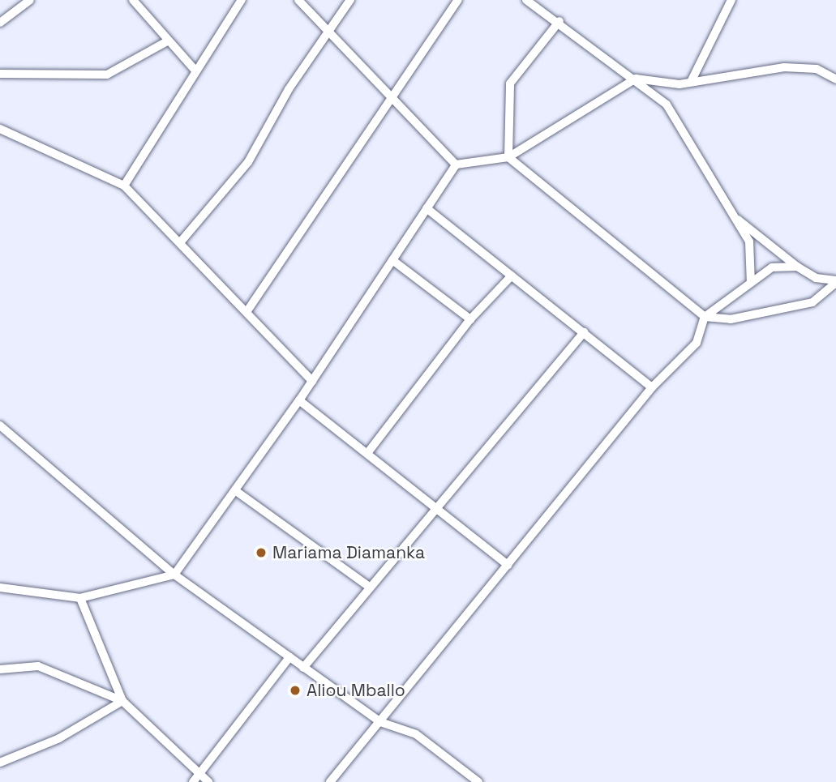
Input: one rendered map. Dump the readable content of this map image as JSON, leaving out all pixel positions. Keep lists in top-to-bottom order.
{
  "places": ["Mariama Diamanka", "Aliou Mballo"]
}
